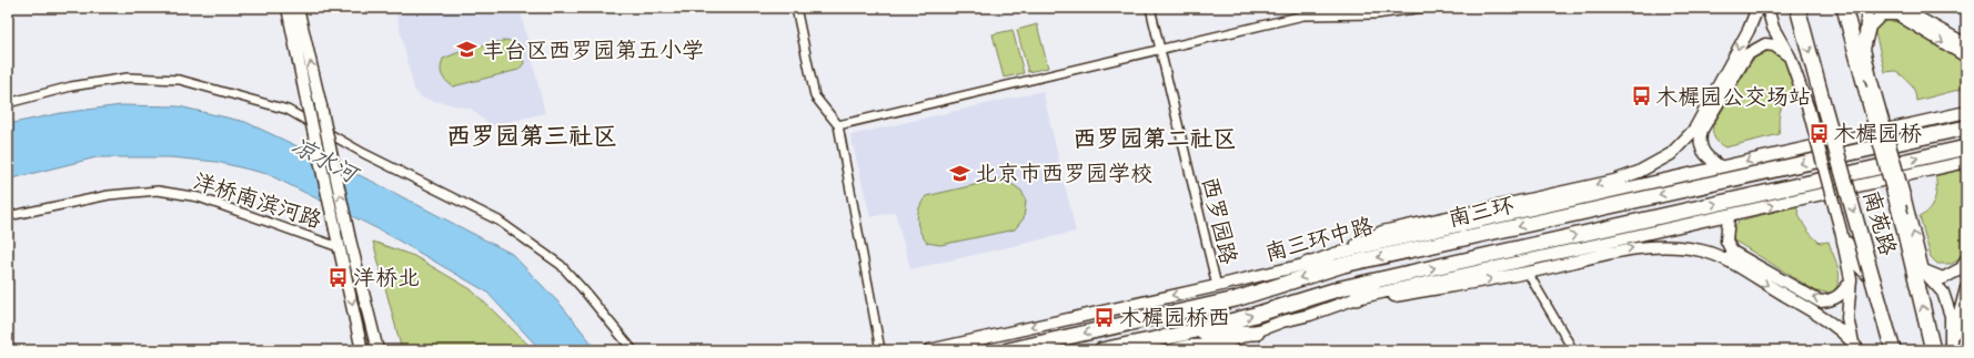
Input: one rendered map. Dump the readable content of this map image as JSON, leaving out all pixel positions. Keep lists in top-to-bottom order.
{
  "streets": {
    "highway": ["南三环", "南苑路"],
    "street": ["洋桥南滨河路", "西罗园路", "南三环中路"]
  },
  "crossings": [
    ["西罗园路", "南三环中路"]
  ],
  "districts": ["西罗园第三社区", "西罗园第二社区"],
  "water": ["凉水河"],
  "places": {
    "school or university": ["丰台区西罗园第五小学", "北京市西罗园学校"],
    "bus stop": [
      "木樨园公交场站",
      "木樨园桥",
      "洋桥北",
      "木樨园桥西"
    ]
  }
}
